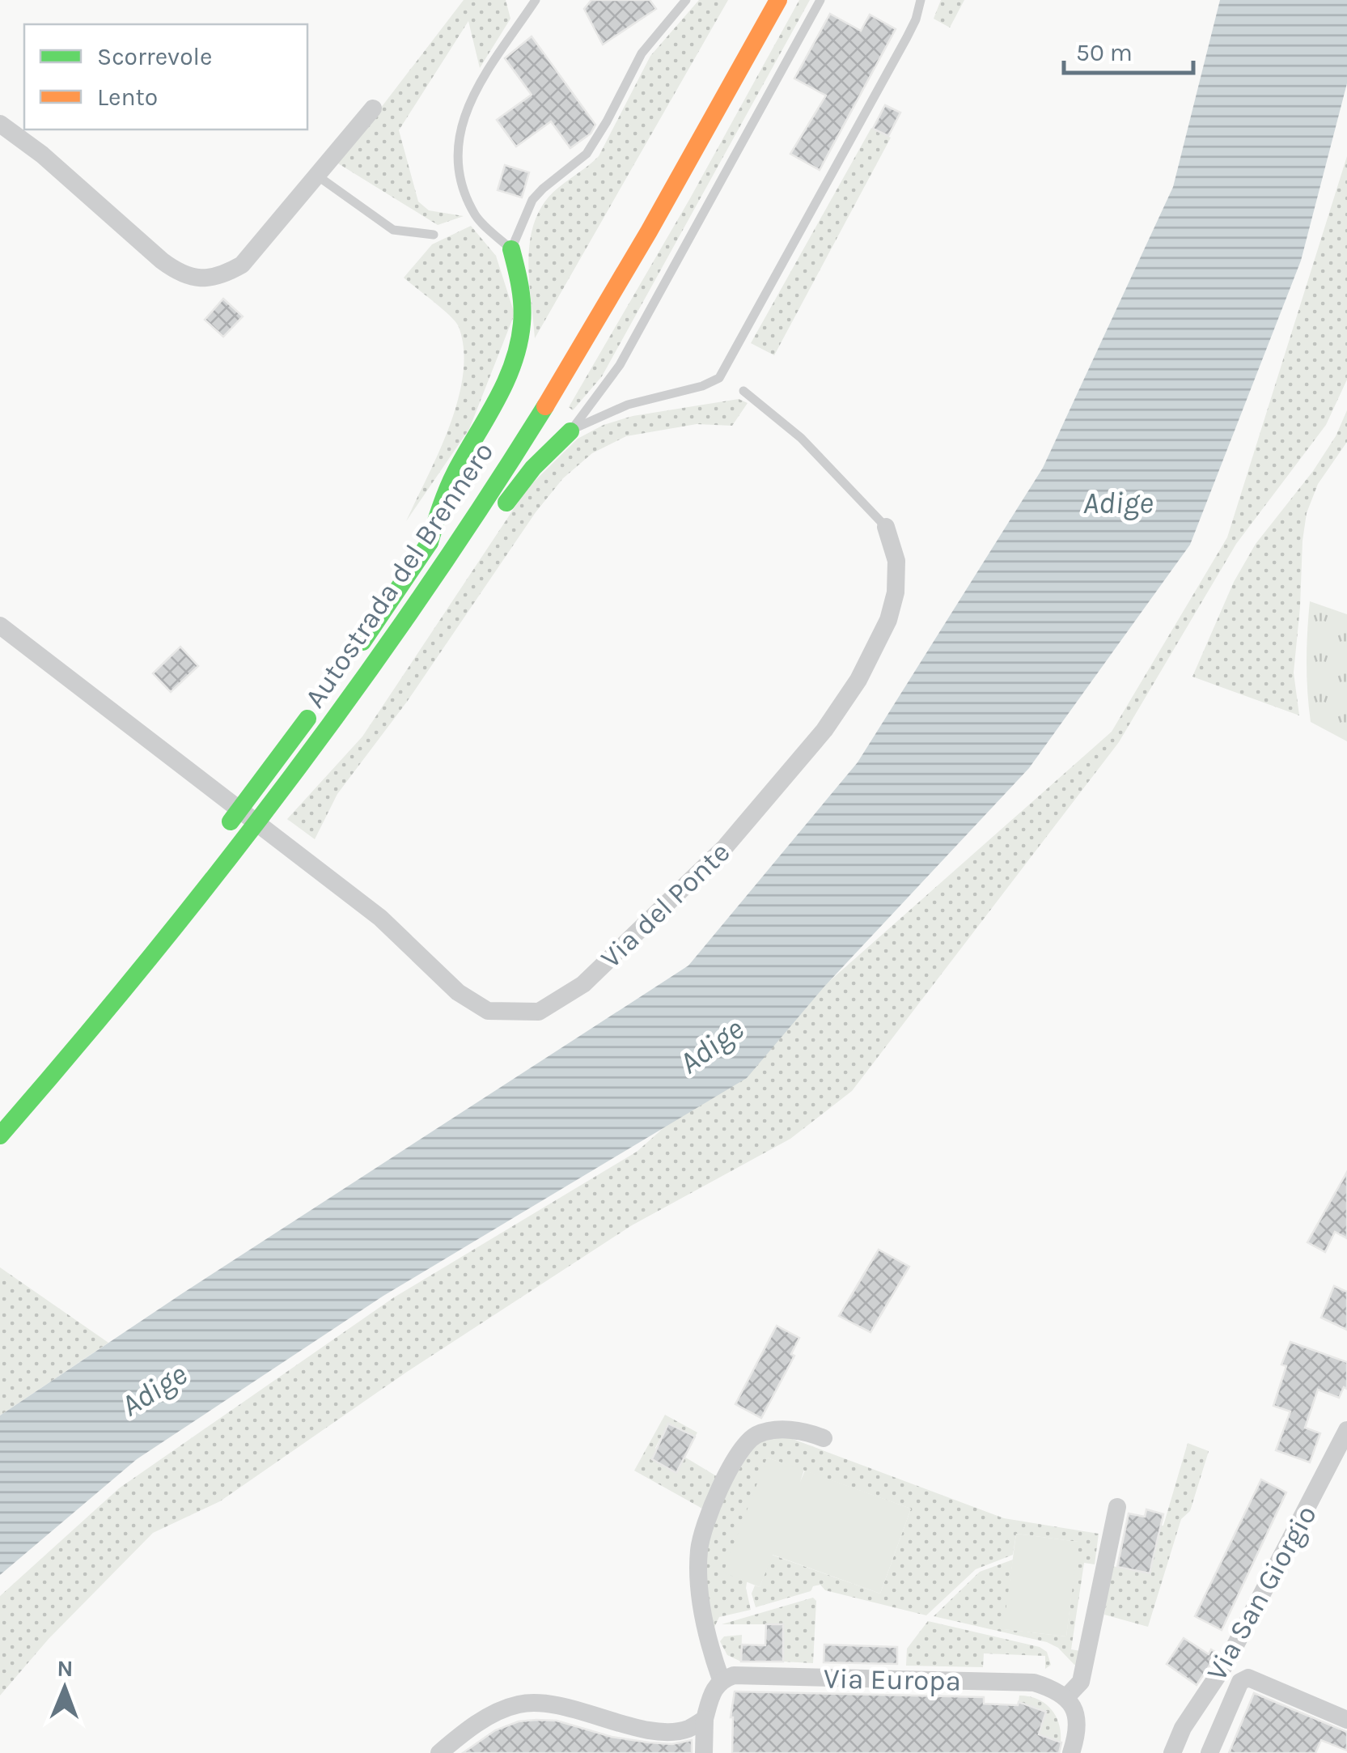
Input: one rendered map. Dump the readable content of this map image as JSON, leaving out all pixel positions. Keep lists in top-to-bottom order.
{
  "streets": {
    "highway": ["Autostrada del Brennero"],
    "street": ["Via del Ponte", "Via San Giorgio", "Via Europa"]
  },
  "water": ["Adige"],
  "legend": ["Scorrevole", "Lento"],
  "scale_bar": "50 m",
  "north": "top"
}
